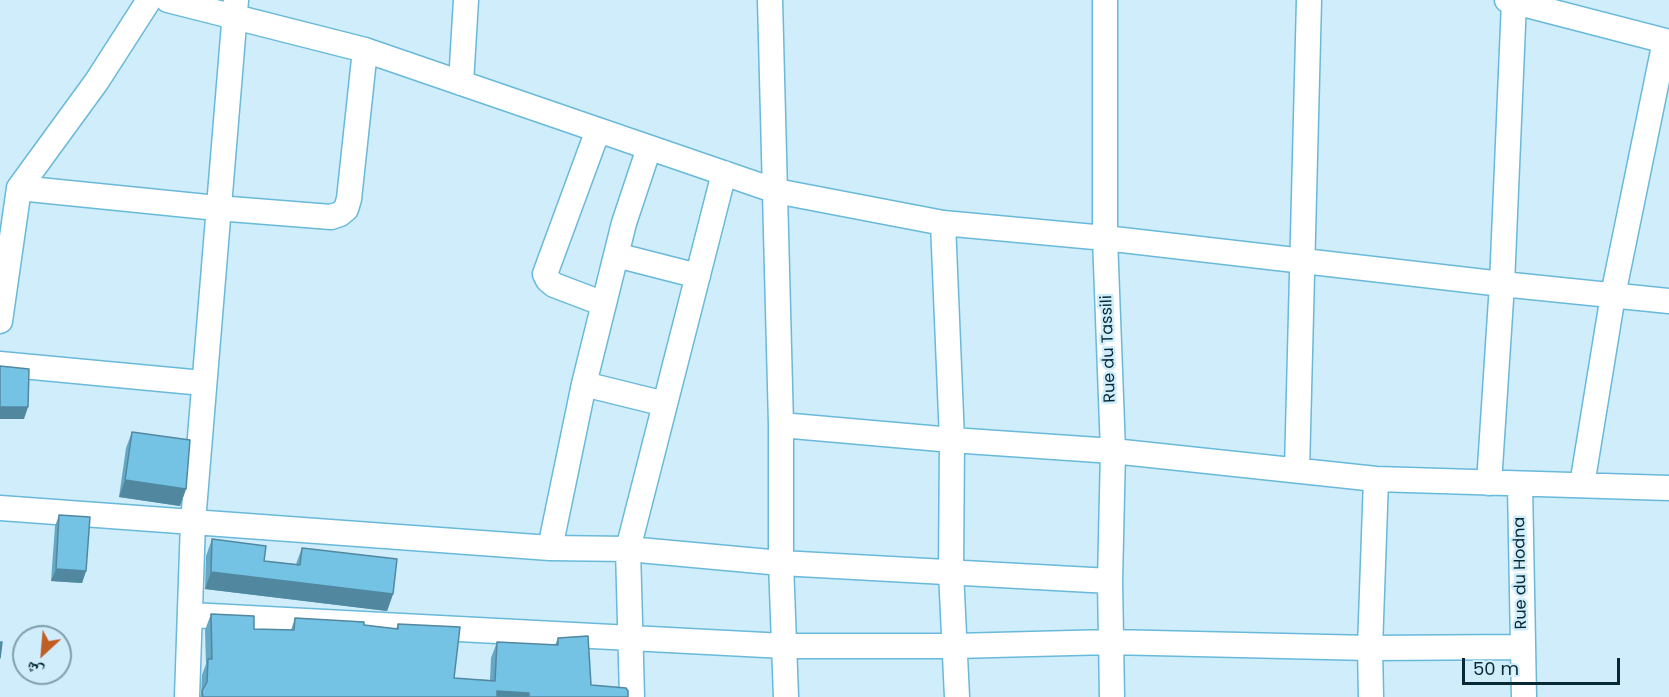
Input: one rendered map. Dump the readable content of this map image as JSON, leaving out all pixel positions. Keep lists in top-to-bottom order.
{
  "streets": {
    "street": ["Rue du Tassili", "Rue du Hodna"]
  },
  "scale_bar": "50 m",
  "north": "bottom left"
}
